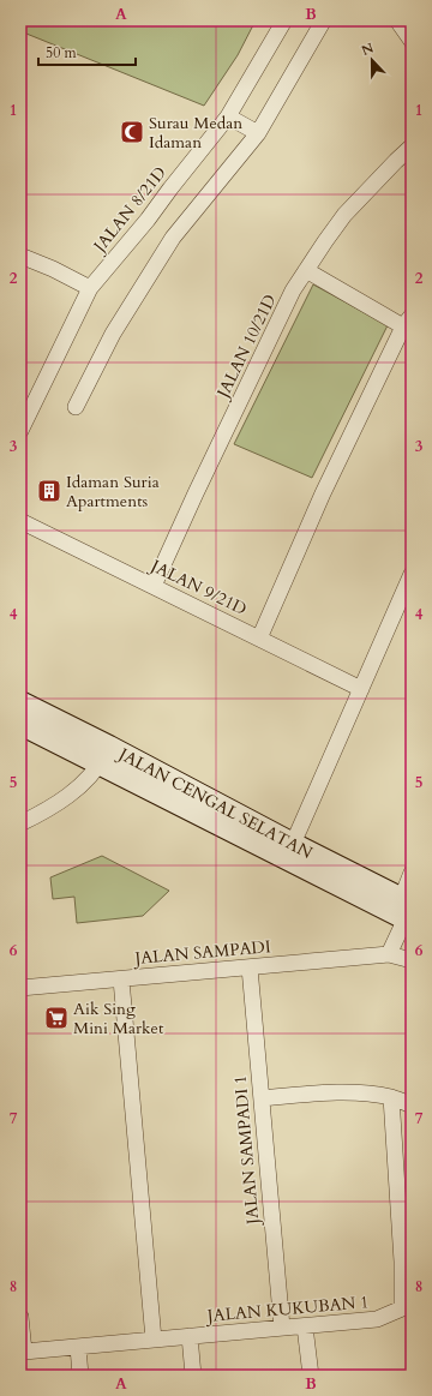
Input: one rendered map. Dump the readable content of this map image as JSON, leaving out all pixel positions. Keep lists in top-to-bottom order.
{
  "streets": {
    "street": [
      "JALAN 8/21D",
      "JALAN 10/21D",
      "JALAN 9/21D",
      "JALAN CENGAL SELATAN",
      "JALAN SAMPADI",
      "JALAN SAMPADI 1",
      "JALAN KUKUBAN 1"
    ]
  },
  "crossings": [
    ["JALAN 10/21D", "JALAN 9/21D"],
    ["JALAN SAMPADI", "JALAN SAMPADI 1"],
    ["JALAN SAMPADI 1", "JALAN KUKUBAN 1"]
  ],
  "places": {
    "mosque": ["Surau Medan Idaman"],
    "building": ["Idaman Suria Apartments"],
    "supermarket": ["Aik Sing Mini Market"]
  },
  "scale_bar": "50 m",
  "north": "top",
  "grid": {
    "columns": ["A", "B"],
    "rows": [
      "1",
      "2",
      "3",
      "4",
      "5",
      "6",
      "7",
      "8"
    ]
  }
}
